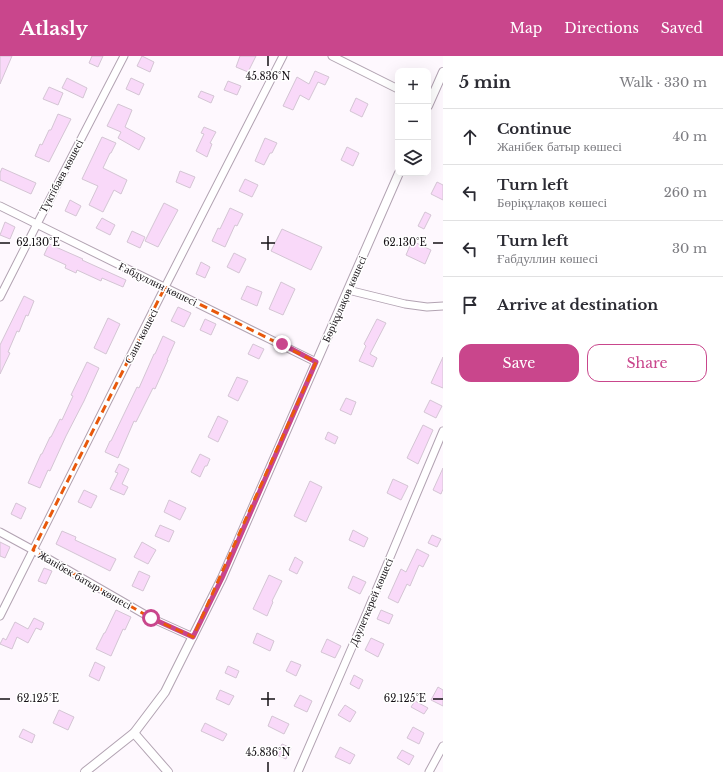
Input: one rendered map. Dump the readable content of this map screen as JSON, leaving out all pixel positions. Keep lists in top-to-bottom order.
{
  "streets": {
    "street": [
      "Түктібаев көшесі",
      "Ғабдуллин көшесі",
      "Бөріқұлақов көшесі",
      "Саин көшесі",
      "Жанібек батыр көшесі",
      "Дәулеткерей көшесі"
    ]
  },
  "crossings": [
    ["Түктібаев көшесі", "Ғабдуллин көшесі"],
    ["Ғабдуллин көшесі", "Бөріқұлақов көшесі"],
    ["Ғабдуллин көшесі", "Саин көшесі"],
    ["Бөріқұлақов көшесі", "Жанібек батыр көшесі"],
    ["Саин көшесі", "Жанібек батыр көшесі"]
  ],
  "page": {
    "header": "Atlasly",
    "nav": ["Map", "Directions", "Saved"],
    "heading": ["5 min", "Walk · 330 m"],
    "map_buttons": ["+", "−"],
    "list": [
      ["Continue", "Жанібек батыр көшесі", "40 m"],
      ["Turn left", "Бөріқұлақов көшесі", "260 m"],
      ["Turn left", "Ғабдуллин көшесі", "30 m"],
      "Arrive at destination"
    ],
    "buttons": ["Save", "Share"]
  },
  "coordinates": ["45.836°N", "62.130°E", "62.125°E"]
}
